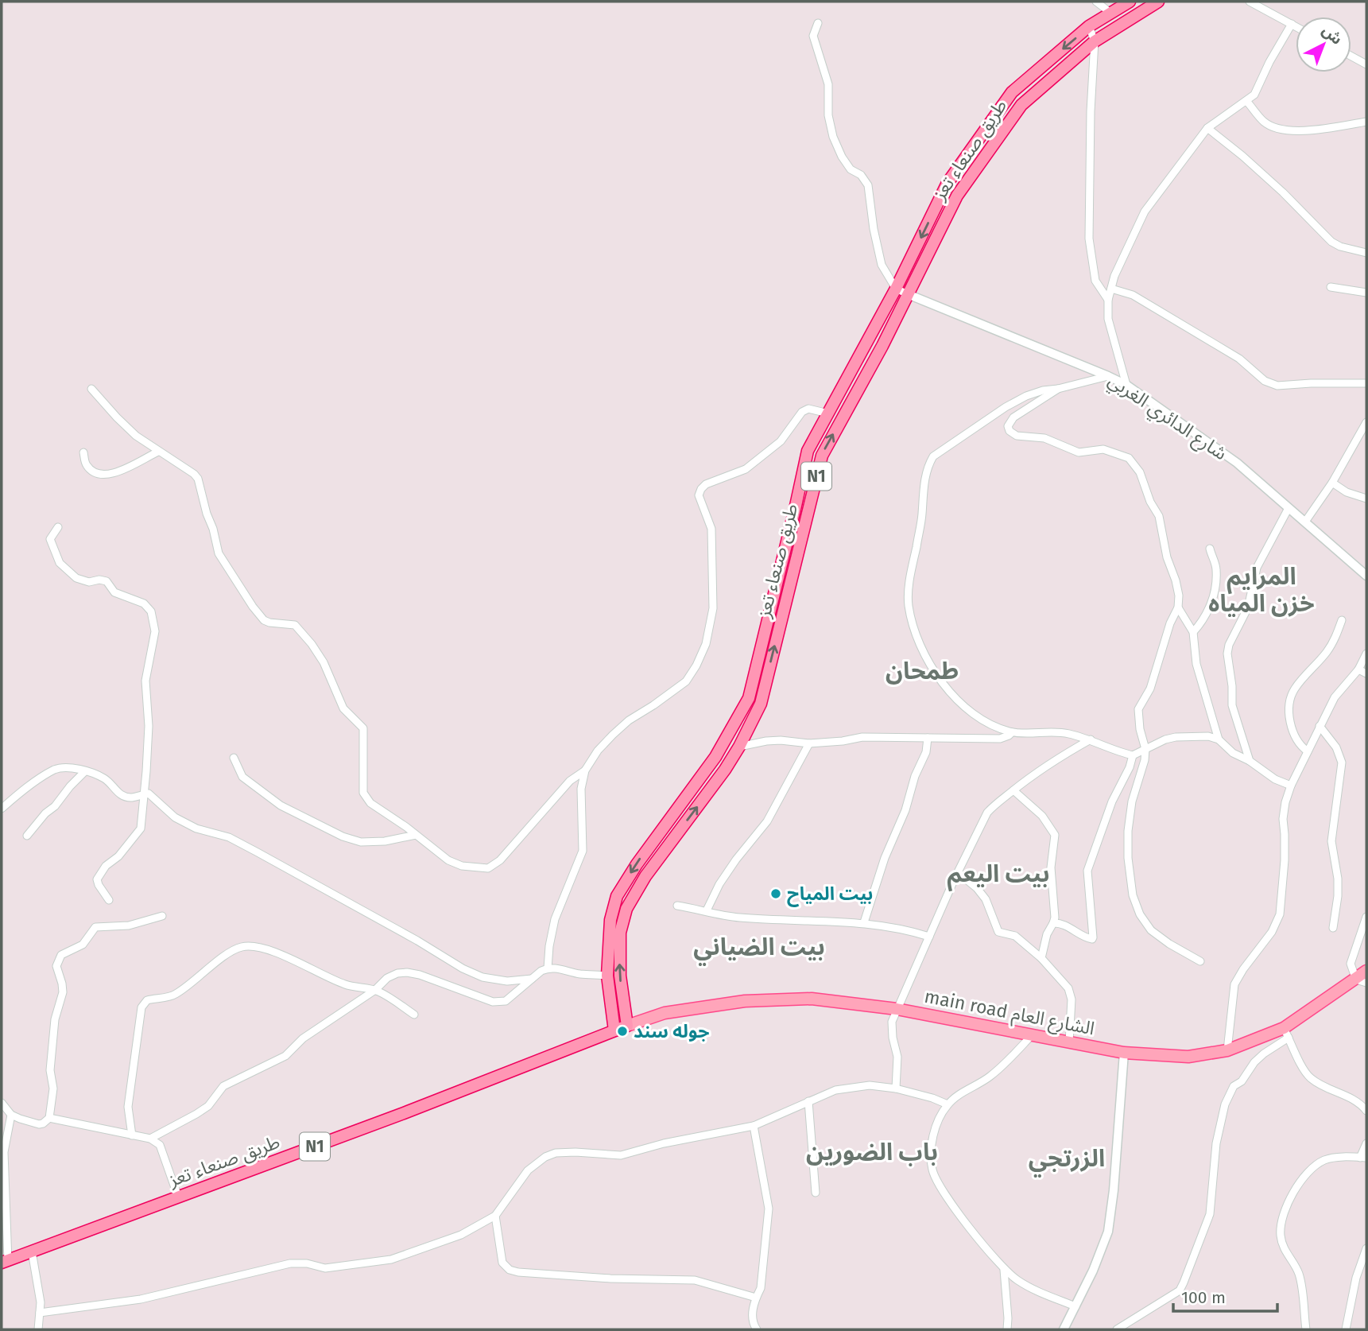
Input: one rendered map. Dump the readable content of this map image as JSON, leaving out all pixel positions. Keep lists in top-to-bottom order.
{
  "streets": {
    "highway": ["طريق صنعاء تعز", "N1"],
    "main road": ["main road الشارع العام"],
    "street": ["شارع الدائري الغربي"]
  },
  "crossings": [
    ["طريق صنعاء تعز", "شارع الدائري الغربي"],
    ["طريق صنعاء تعز", "main road الشارع العام"]
  ],
  "districts": [
    "المرايم خزن المياه",
    "طمحان",
    "بيت اليعم",
    "بيت الضياني",
    "باب الضورين",
    "الزرتجي"
  ],
  "places": ["بيت المياح", "جوله سند"],
  "scale_bar": "100 m",
  "north": "top right"
}
